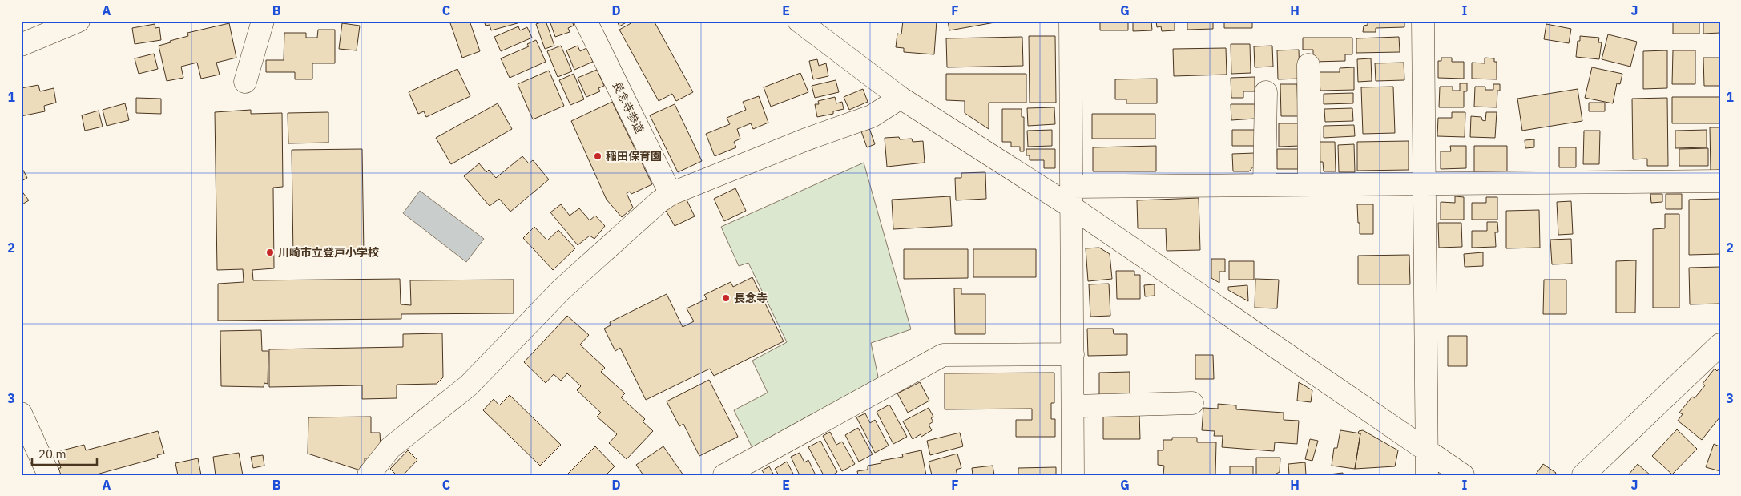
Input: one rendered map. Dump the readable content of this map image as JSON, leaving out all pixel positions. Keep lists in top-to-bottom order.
{
  "streets": {
    "street": ["長念寺参道"]
  },
  "places": ["稲田保育園", "川崎市立登戸小学校", "長念寺"],
  "scale_bar": "20 m",
  "grid": {
    "columns": [
      "A",
      "B",
      "C",
      "D",
      "E",
      "F",
      "G",
      "H",
      "I",
      "J"
    ],
    "rows": ["1", "2", "3"]
  }
}
